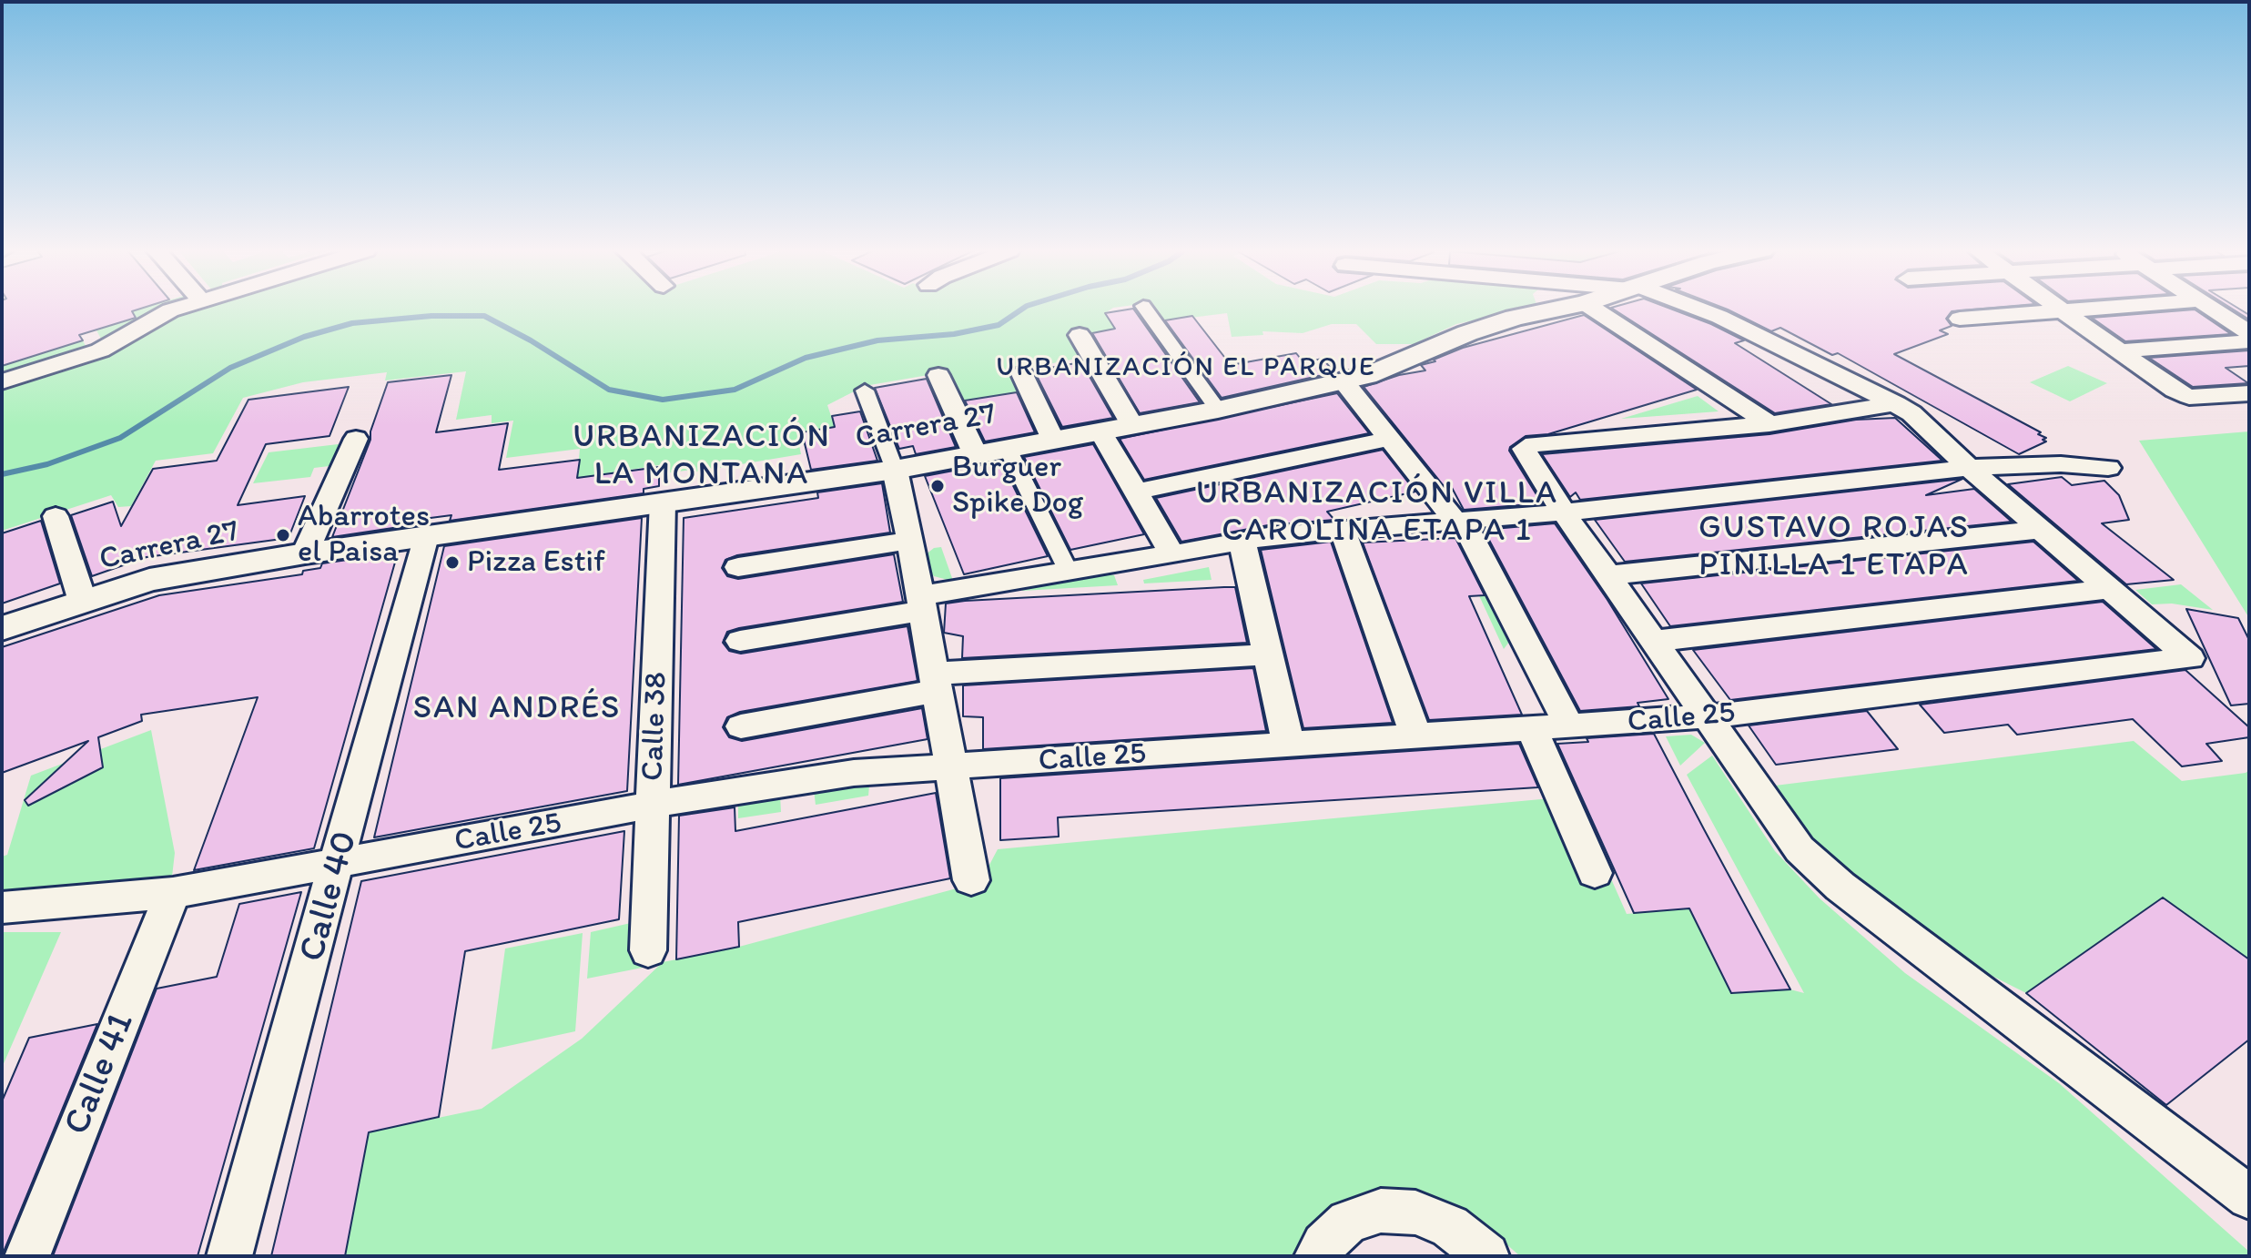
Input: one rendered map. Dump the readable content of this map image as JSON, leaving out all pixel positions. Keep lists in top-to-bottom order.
{
  "streets": {
    "street": [
      "Carrera 27",
      "Calle 25",
      "Calle 38",
      "Calle 40",
      "Calle 41"
    ]
  },
  "crossings": [
    ["Carrera 27", "Calle 38"],
    ["Carrera 27", "Calle 40"],
    ["Calle 25", "Calle 38"],
    ["Calle 25", "Calle 40"],
    ["Calle 25", "Calle 41"]
  ],
  "districts": [
    "URBANIZACIÓN EL PARQUE",
    "URBANIZACIÓN LA MONTANA",
    "URBANIZACIÓN VILLA CAROLINA ETAPA 1",
    "GUSTAVO ROJAS PINILLA 1 ETAPA",
    "SAN ANDRÉS"
  ],
  "places": ["Burguer Spike Dog", "Abarrotes el Paisa", "Pizza Estif"]
}
